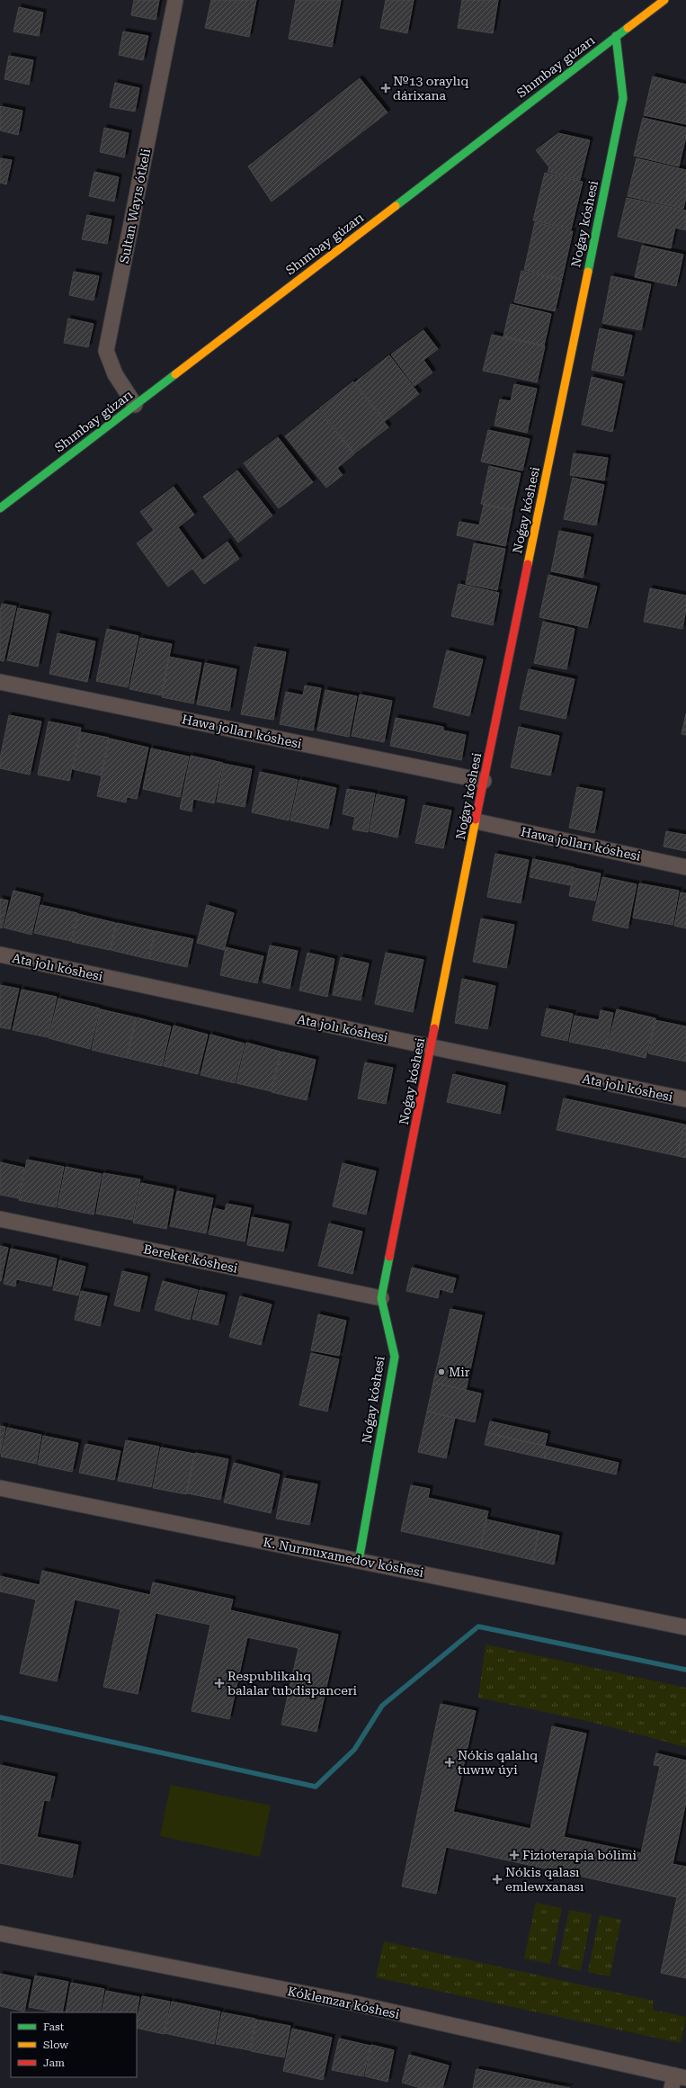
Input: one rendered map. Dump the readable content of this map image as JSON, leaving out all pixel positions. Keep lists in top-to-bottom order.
{
  "streets": {
    "street": [
      "Shımbay gúzarı",
      "Sultan Wayıs ótkeli",
      "Noǵay kóshesi",
      "Hawa jolları kóshesi",
      "Ata jolı kóshesi",
      "Bereket kóshesi",
      "K. Nurmuxamedov kóshesi",
      "Kóklemzar kóshesi"
    ]
  },
  "crossings": [
    ["Shımbay gúzarı", "Sultan Wayıs ótkeli"],
    ["Shımbay gúzarı", "Noǵay kóshesi"],
    ["Noǵay kóshesi", "Hawa jolları kóshesi"],
    ["Noǵay kóshesi", "Ata jolı kóshesi"],
    ["Noǵay kóshesi", "Bereket kóshesi"],
    ["Noǵay kóshesi", "K. Nurmuxamedov kóshesi"]
  ],
  "places": {
    "health": [
      "№13 oraylıq dárixana",
      "Respublikalıq balalar tubdispanceri",
      "Nókis qalalıq tuwıw úyi",
      "Fizioterapia bólimi",
      "Nókis qalası emlewxanası"
    ],
    "other": ["Mir"]
  },
  "legend": ["Fast", "Slow", "Jam"]
}
